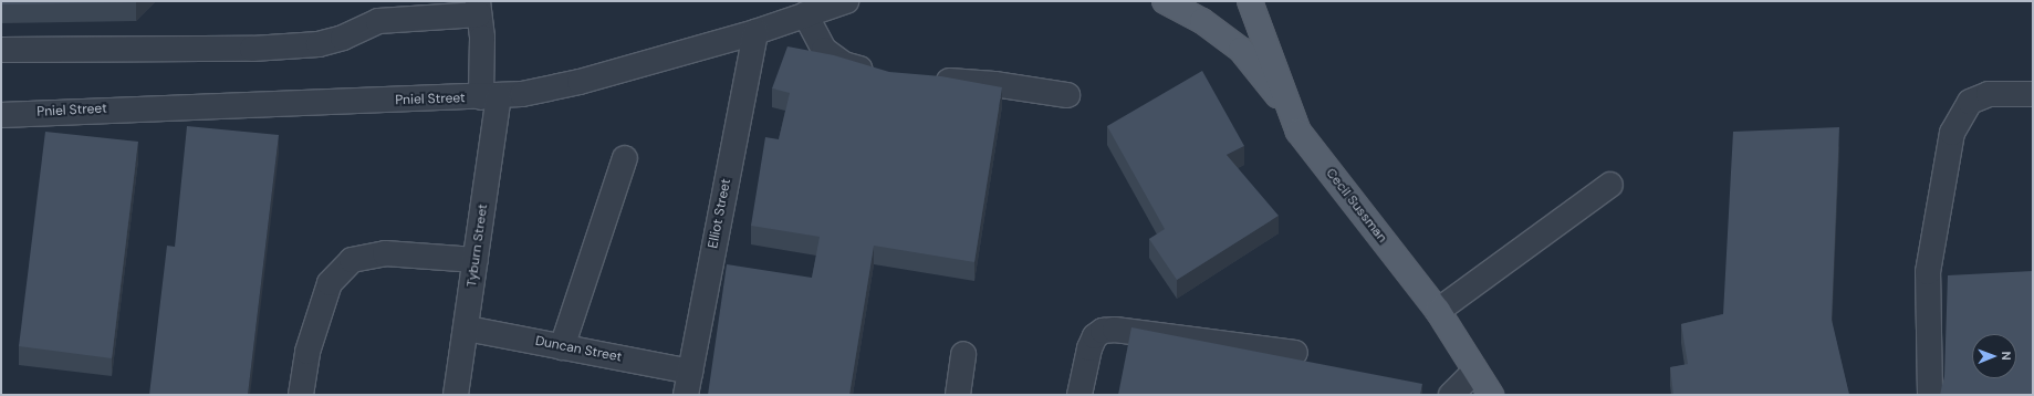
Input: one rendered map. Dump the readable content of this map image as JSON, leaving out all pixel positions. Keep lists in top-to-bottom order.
{
  "streets": {
    "main road": ["Cecil Sussman"],
    "street": [
      "Pniel Street",
      "Elliot Street",
      "Tyburn Street",
      "Duncan Street"
    ]
  },
  "crossings": [
    ["Pniel Street", "Elliot Street"],
    ["Pniel Street", "Tyburn Street"],
    ["Elliot Street", "Duncan Street"],
    ["Tyburn Street", "Duncan Street"]
  ],
  "north": "right"
}
